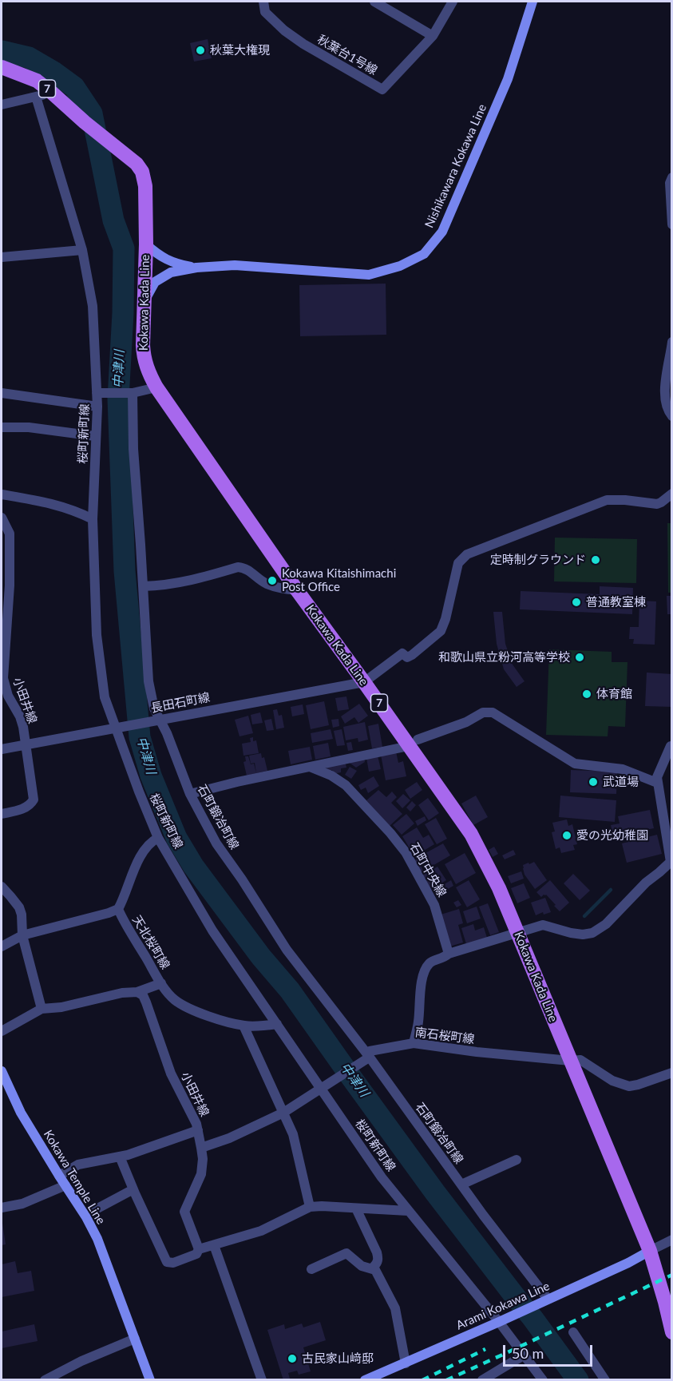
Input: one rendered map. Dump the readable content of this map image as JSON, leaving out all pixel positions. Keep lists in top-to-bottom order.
{
  "streets": {
    "main road": [
      "7",
      "Nishikawara Kokawa Line",
      "Kokawa Kada Line",
      "Kokawa Temple Line",
      "Arami Kokawa Line"
    ],
    "street": [
      "秋葉台1号線",
      "桜町新町線",
      "小田井線",
      "長田石町線",
      "石町鍛冶町線",
      "石町中央線",
      "天北桜町線",
      "南石桜町線"
    ]
  },
  "crossings": [
    ["Nishikawara Kokawa Line", "Kokawa Kada Line"],
    ["Kokawa Kada Line", "長田石町線"],
    ["Kokawa Kada Line", "南石桜町線"],
    ["Kokawa Kada Line", "Arami Kokawa Line"],
    ["桜町新町線", "長田石町線"],
    ["桜町新町線", "天北桜町線"],
    ["桜町新町線", "南石桜町線"],
    ["桜町新町線", "Arami Kokawa Line"],
    ["小田井線", "長田石町線"],
    ["小田井線", "南石桜町線"],
    ["長田石町線", "石町鍛冶町線"],
    ["石町鍛冶町線", "南石桜町線"],
    ["石町鍛冶町線", "Arami Kokawa Line"]
  ],
  "water": ["中津川"],
  "places": [
    "秋葉大権現",
    "定時制グラウンド",
    "Kokawa Kitaishimachi Post Office",
    "普通教室棟",
    "和歌山県立粉河高等学校",
    "体育館",
    "武道場",
    "愛の光幼稚園",
    "古民家山﨑邸"
  ],
  "scale_bar": "50 m"
}
